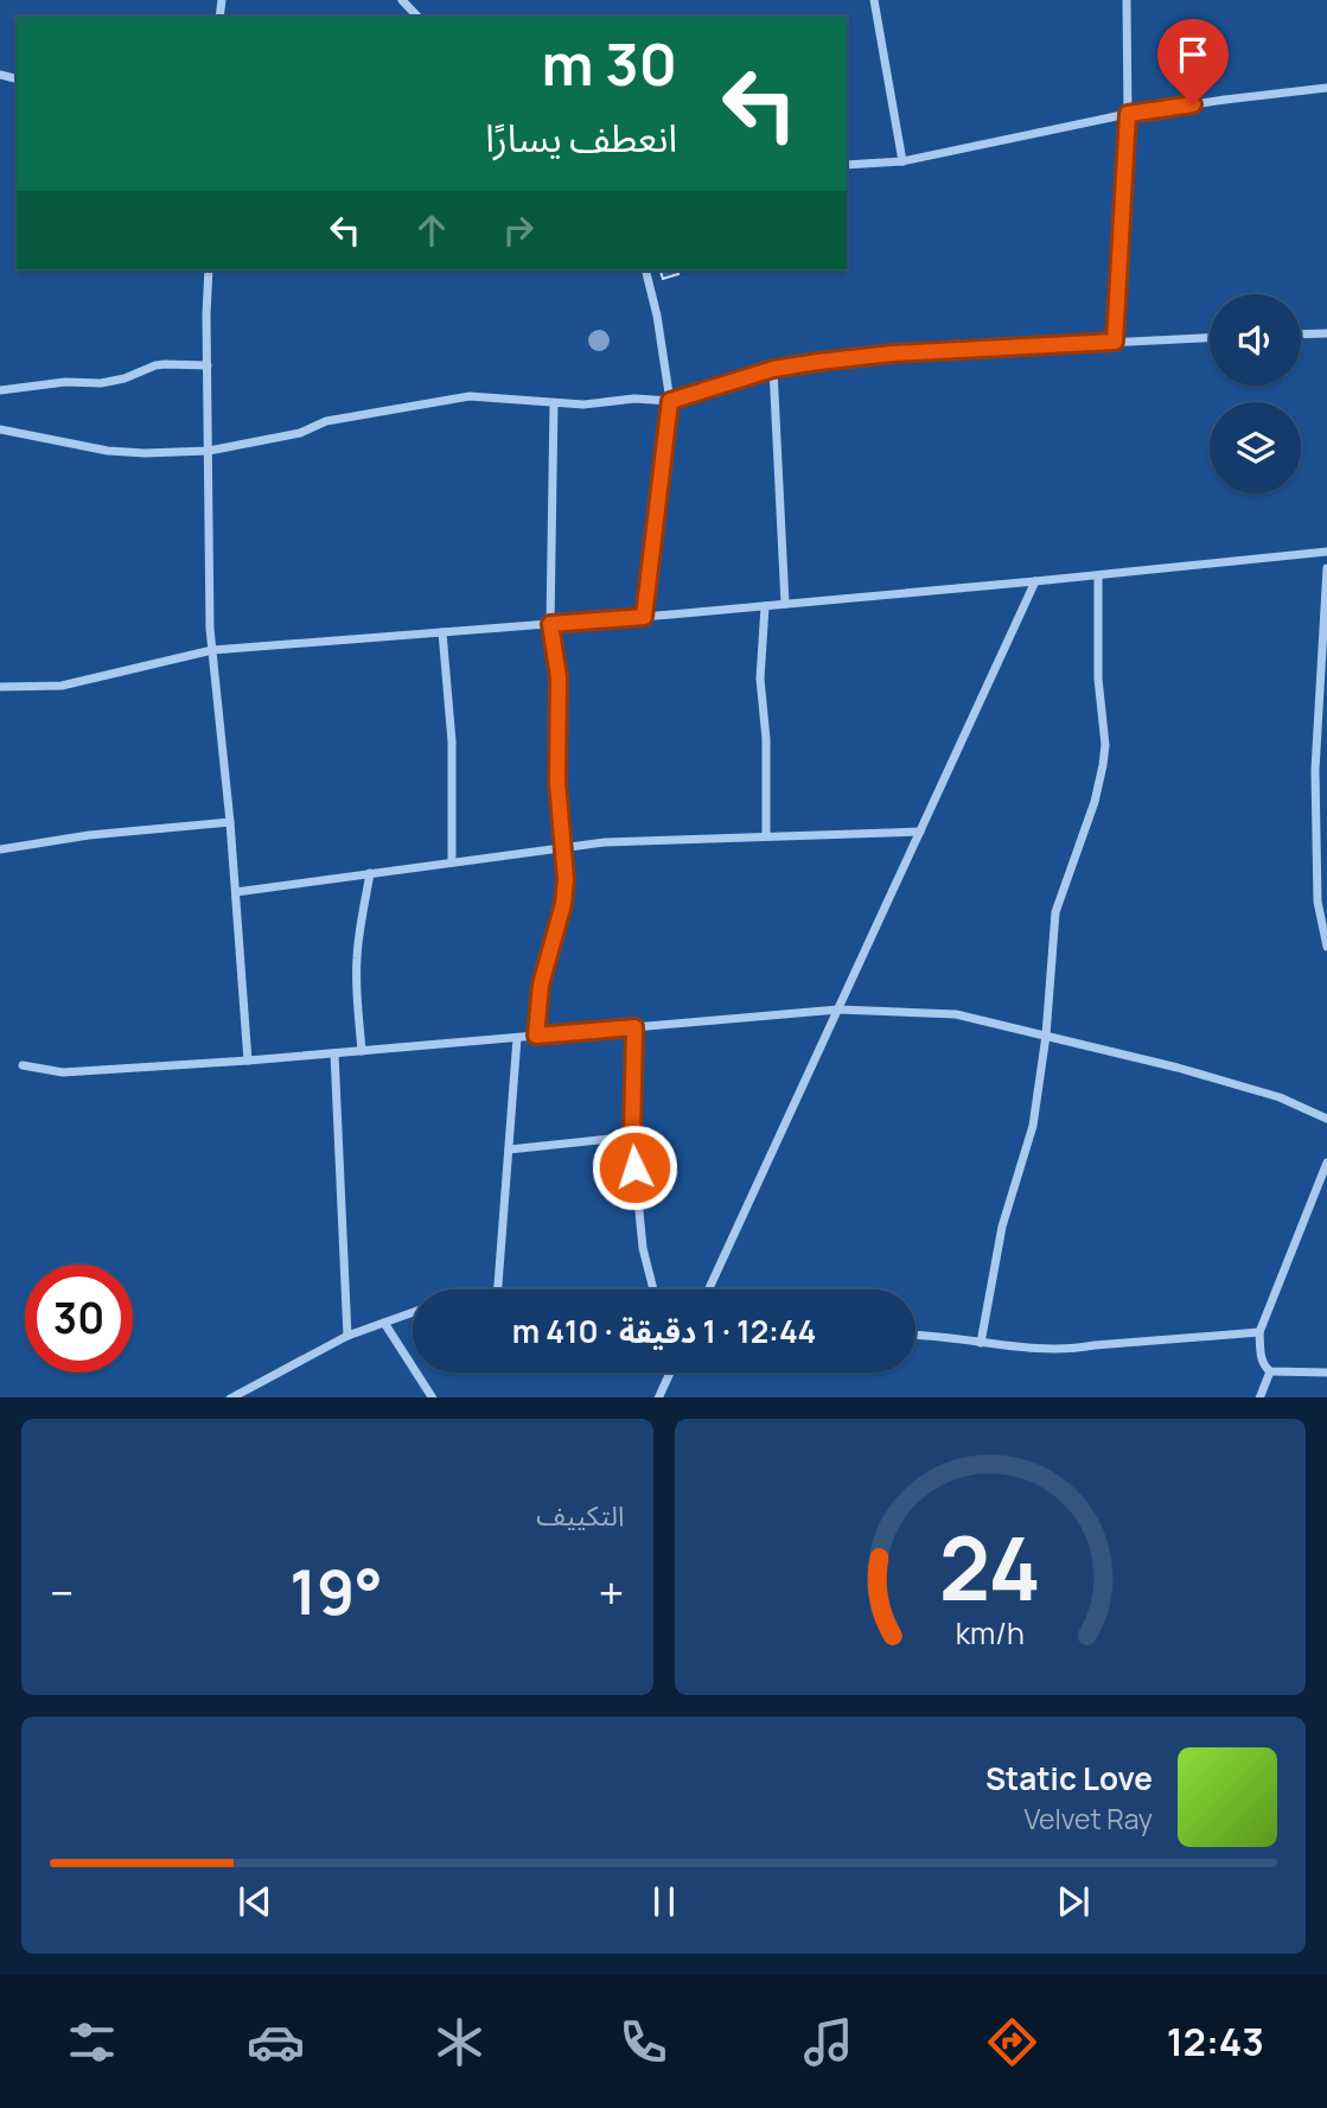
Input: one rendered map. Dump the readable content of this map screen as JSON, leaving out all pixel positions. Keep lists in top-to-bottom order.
{
  "page": {
    "turn": ["30 m", "انعطف يسارًا"],
    "limit": "30",
    "trip": "12:44 · 1 دقيقة · 410 m",
    "tile": "التكييف",
    "heat": ["−", "19°", "+"],
    "song": ["Static Love", "Velvet Ray"],
    "tabs": "12:43",
    "gauge": ["24", "km/h"]
  }
}
